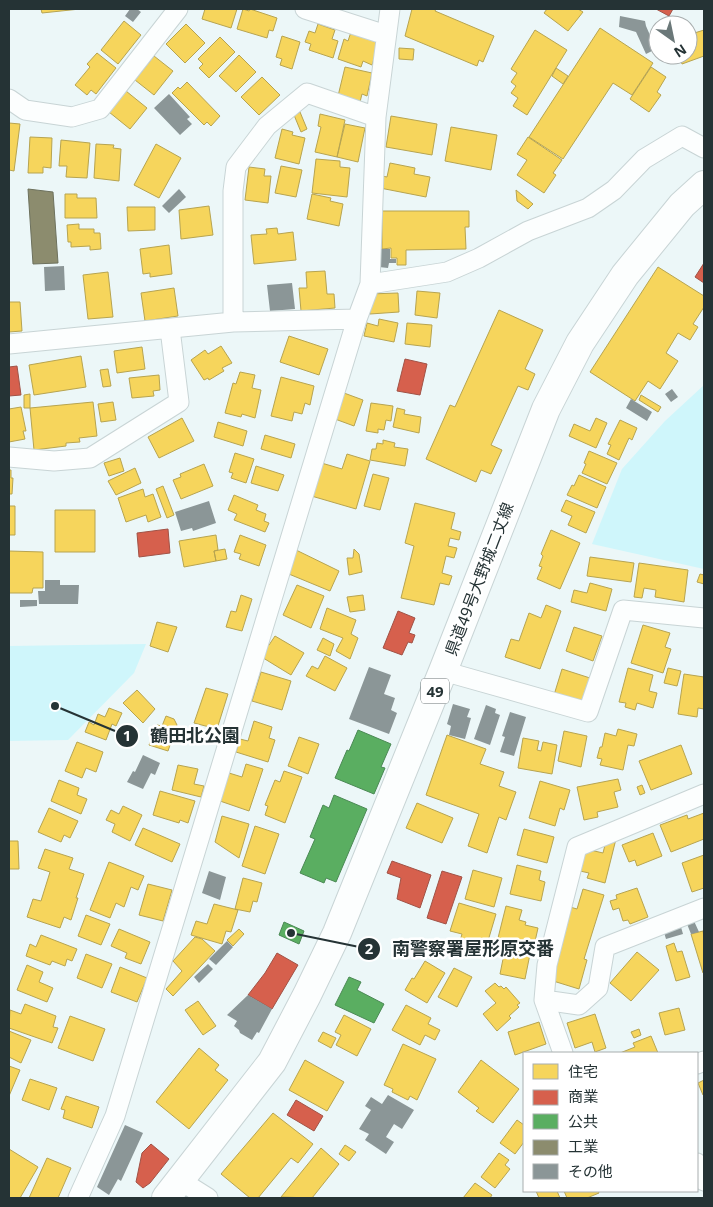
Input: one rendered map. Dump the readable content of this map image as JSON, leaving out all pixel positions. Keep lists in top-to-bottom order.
{
  "streets": {
    "main road": ["県道49号大野城二丈線", "49"]
  },
  "places": ["鶴田北公園", "南警察署屋形原交番"],
  "legend": [
    "住宅",
    "商業",
    "公共",
    "工業",
    "その他"
  ],
  "north": "bottom right"
}
